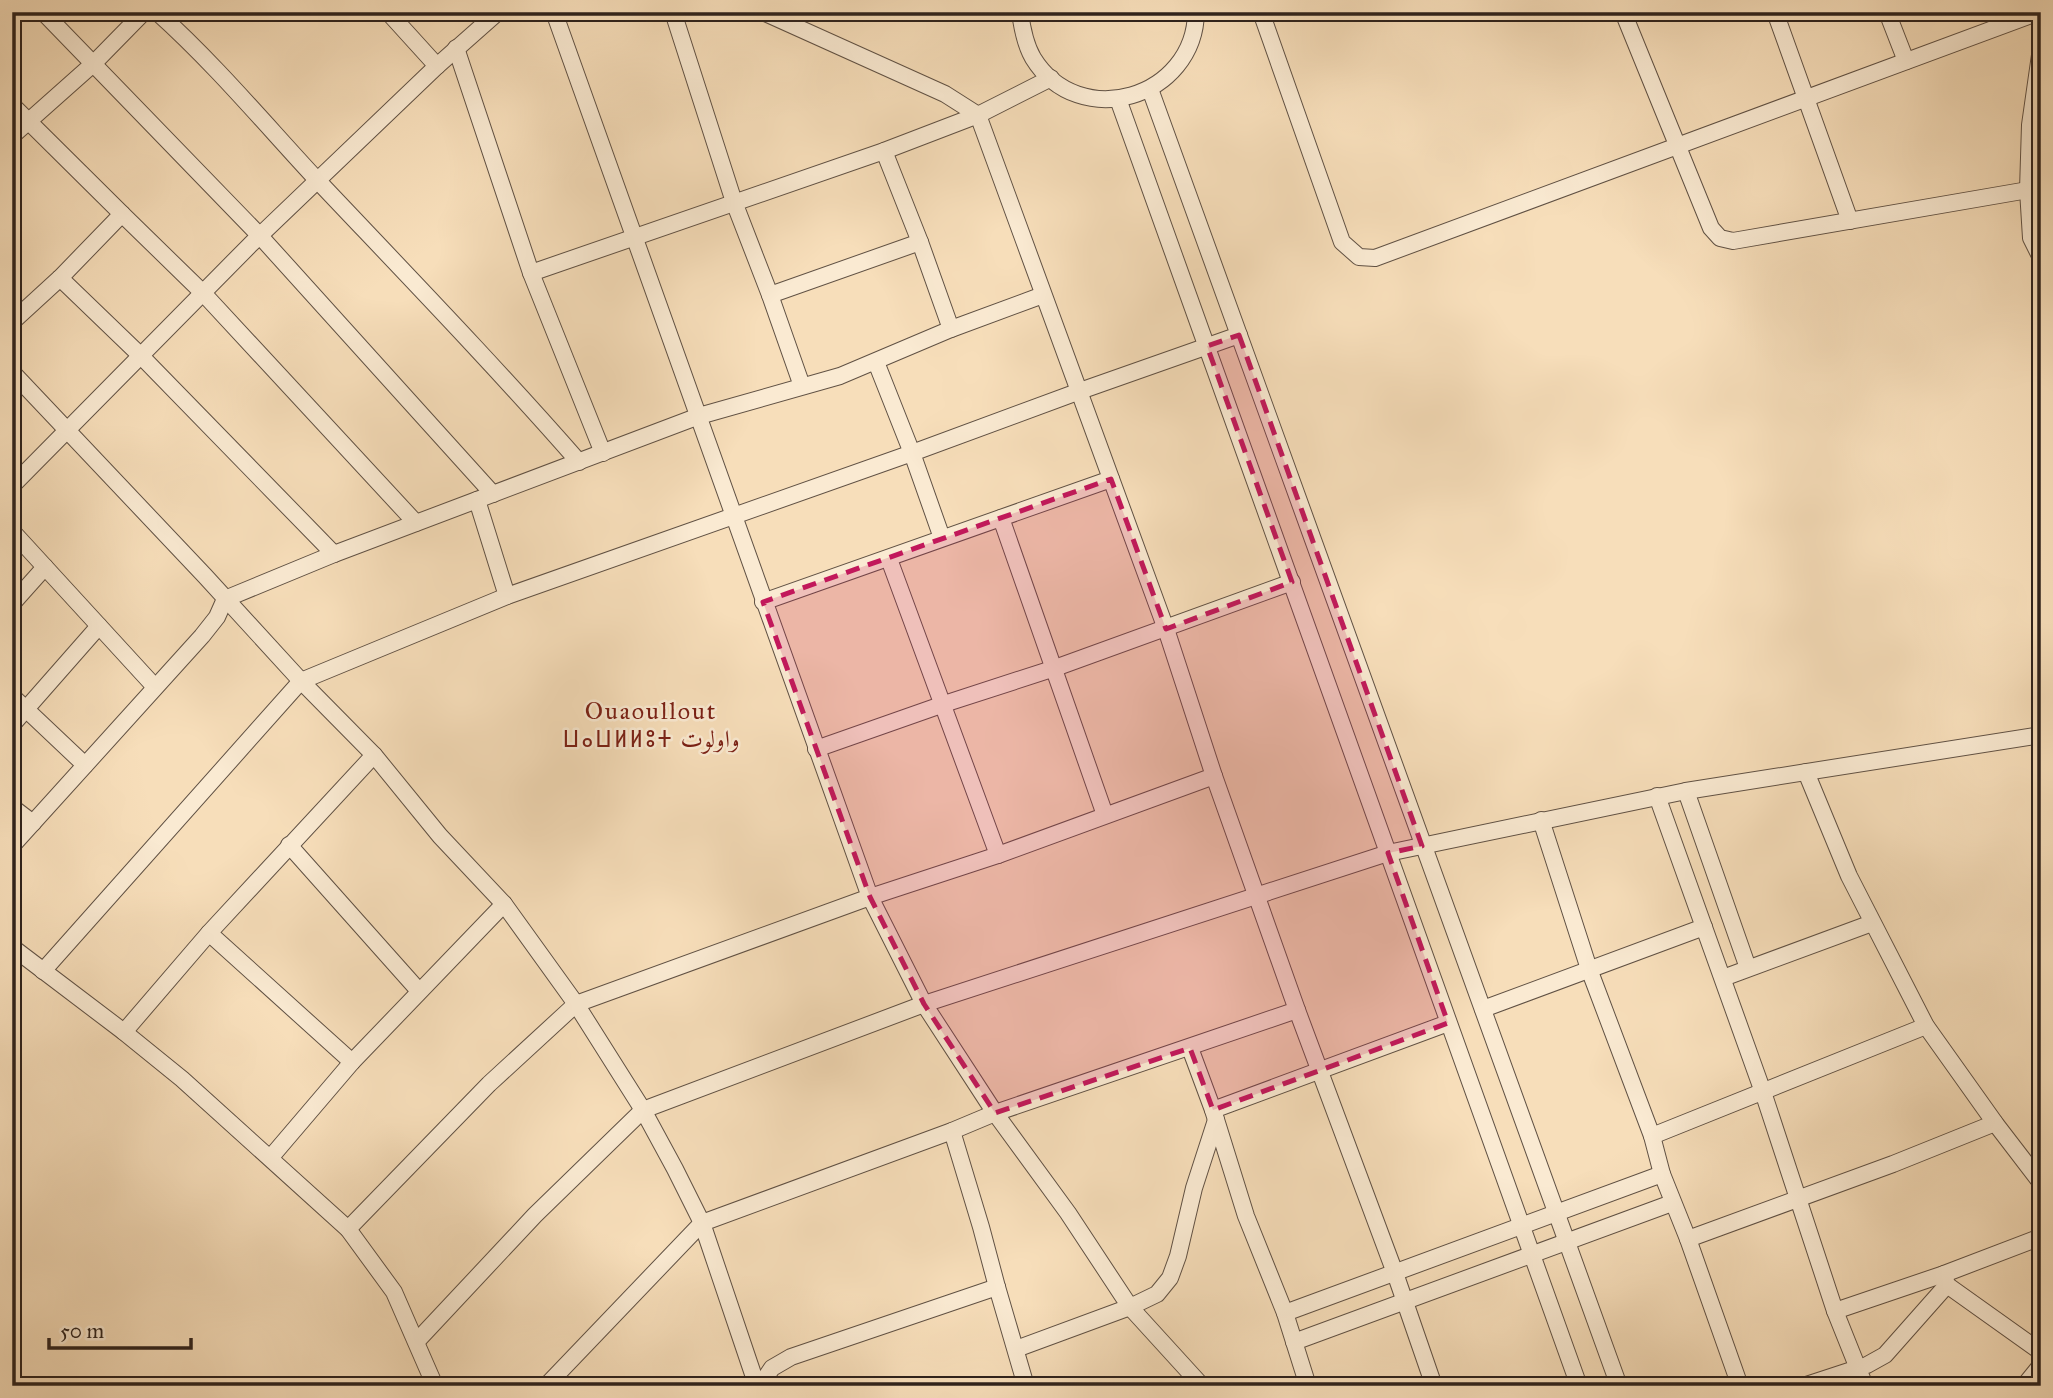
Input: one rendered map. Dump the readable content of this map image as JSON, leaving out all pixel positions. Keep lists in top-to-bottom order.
{
  "districts": ["Ouaoullout ⵡⴰⵡⵍⵍⵓⵜ واولوت"],
  "scale_bar": "50 m"
}
